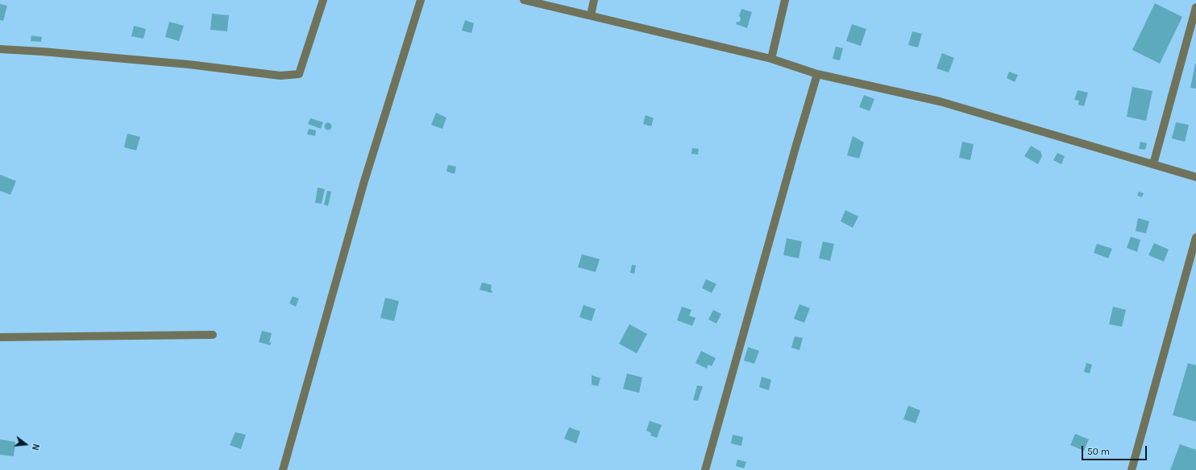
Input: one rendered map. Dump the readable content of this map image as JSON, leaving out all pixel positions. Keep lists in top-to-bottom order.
{
  "scale_bar": "50 m",
  "north": "right"
}
